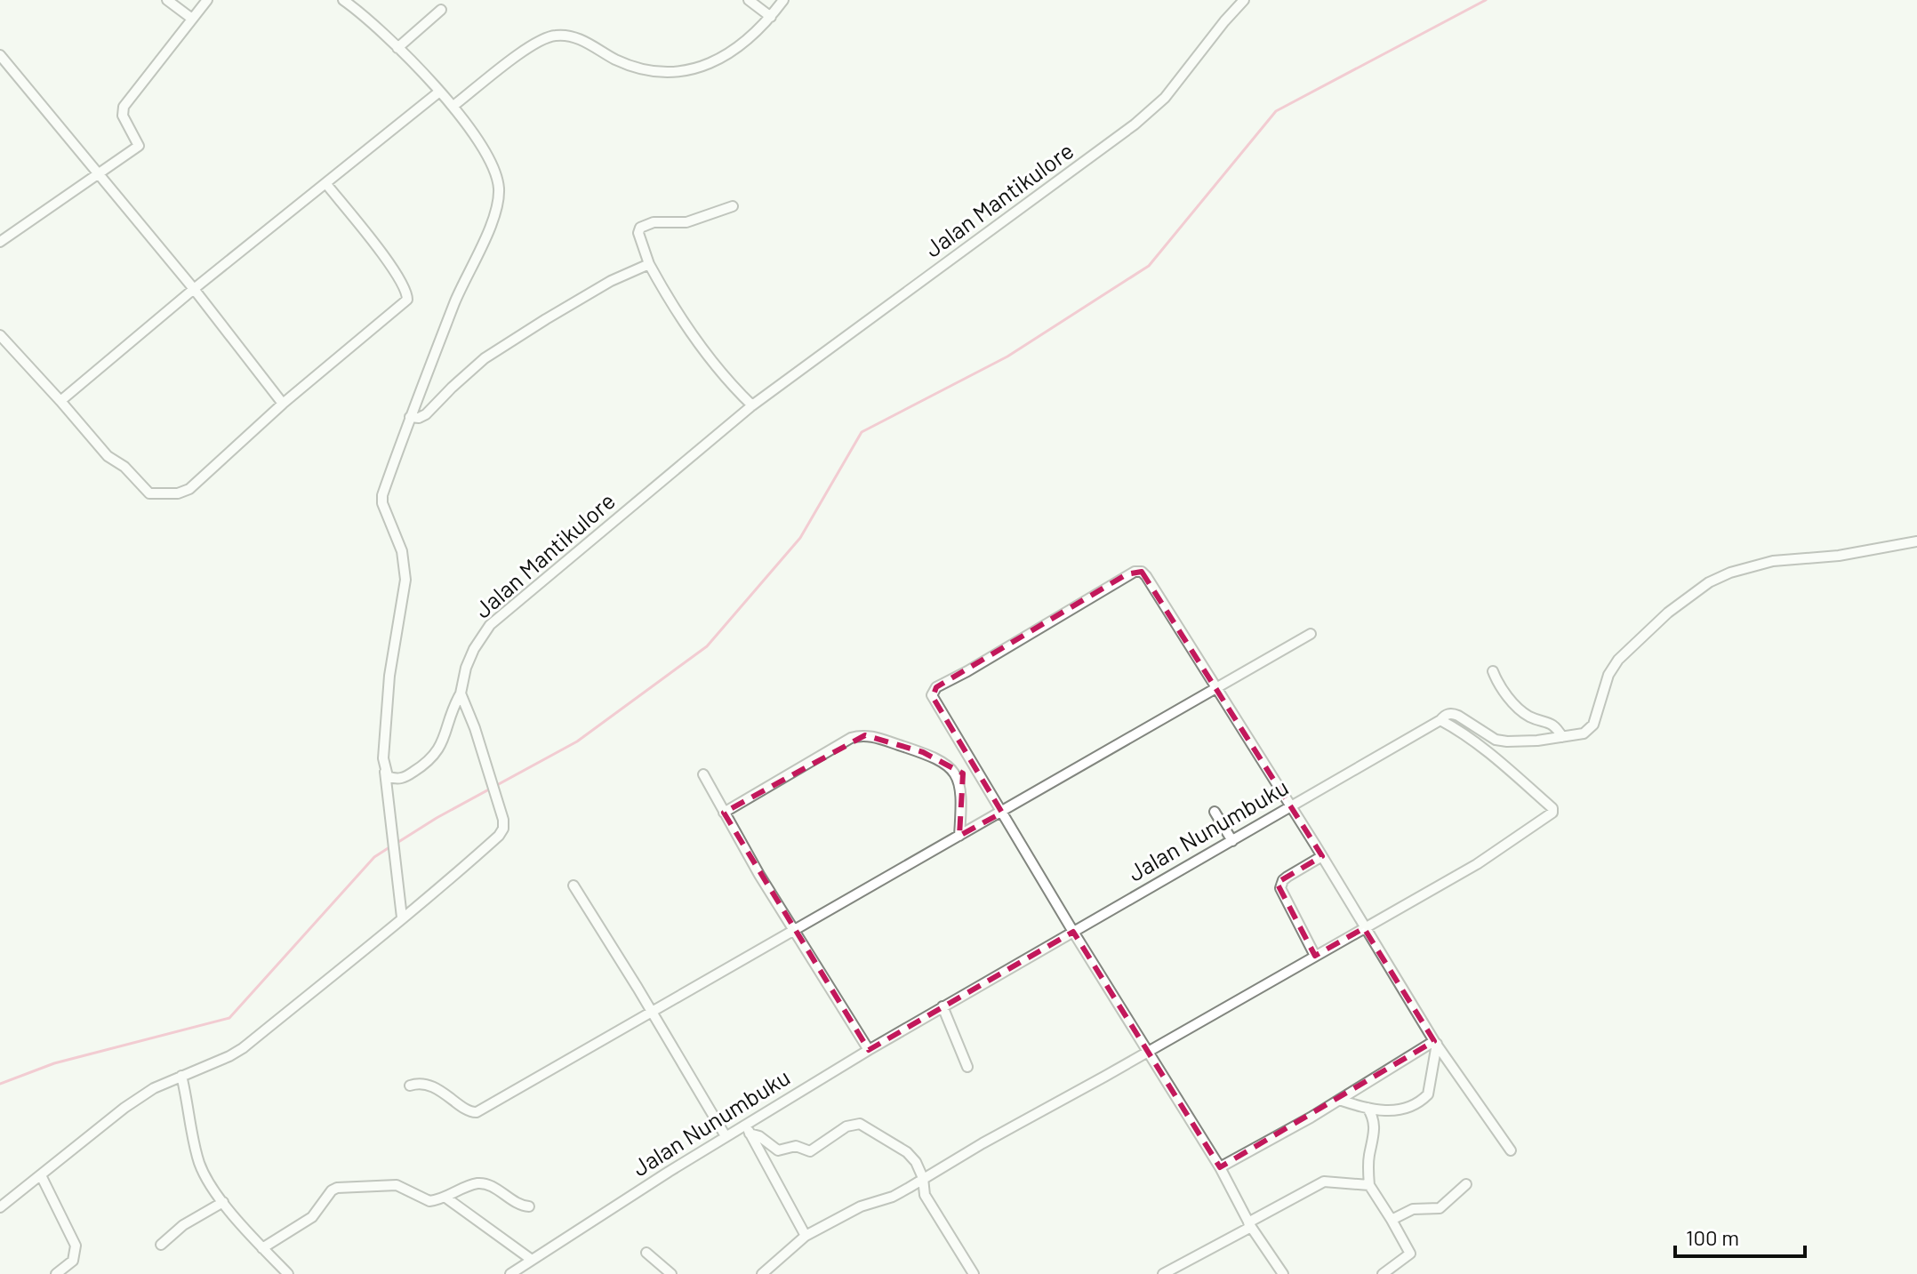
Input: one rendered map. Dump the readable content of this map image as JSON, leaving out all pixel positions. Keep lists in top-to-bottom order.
{
  "streets": {
    "street": ["Jalan Mantikulore", "Jalan Nunumbuku"]
  },
  "scale_bar": "100 m"
}
